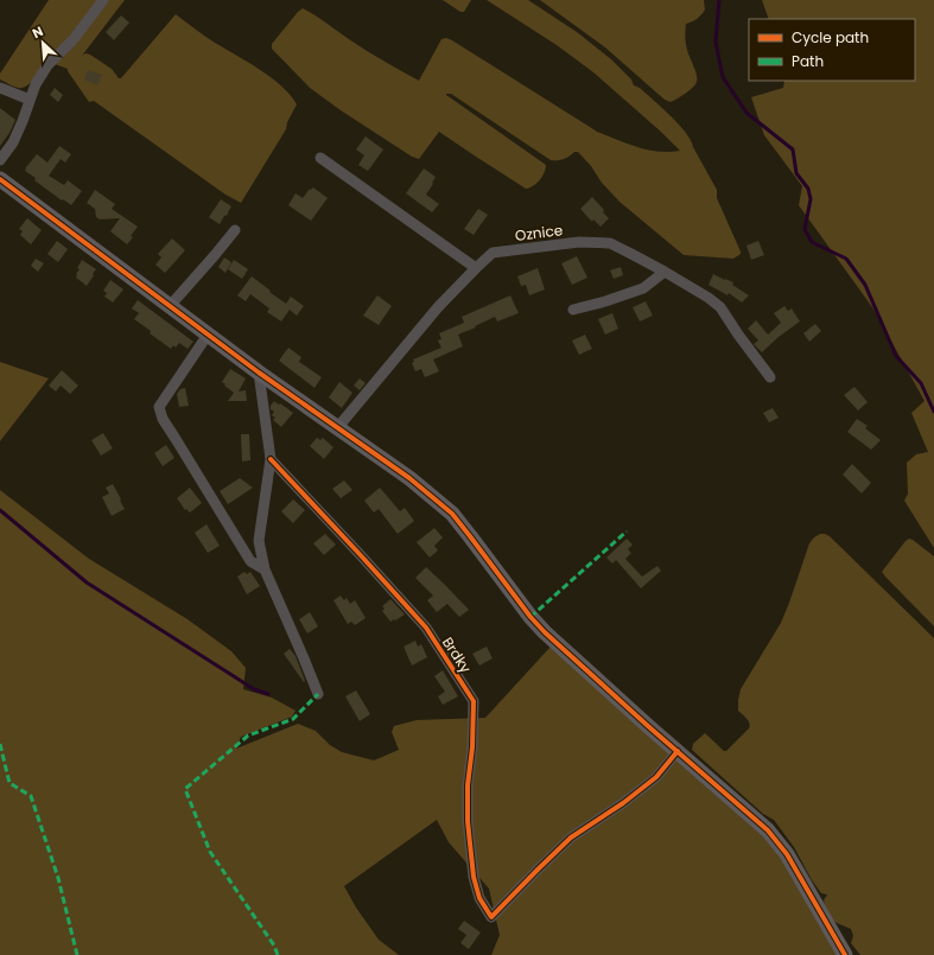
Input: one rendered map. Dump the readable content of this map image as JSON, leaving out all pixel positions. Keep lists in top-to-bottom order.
{
  "streets": {
    "street": ["Oznice", "Brdky"]
  },
  "legend": ["Cycle path", "Path"],
  "north": "top left"
}
